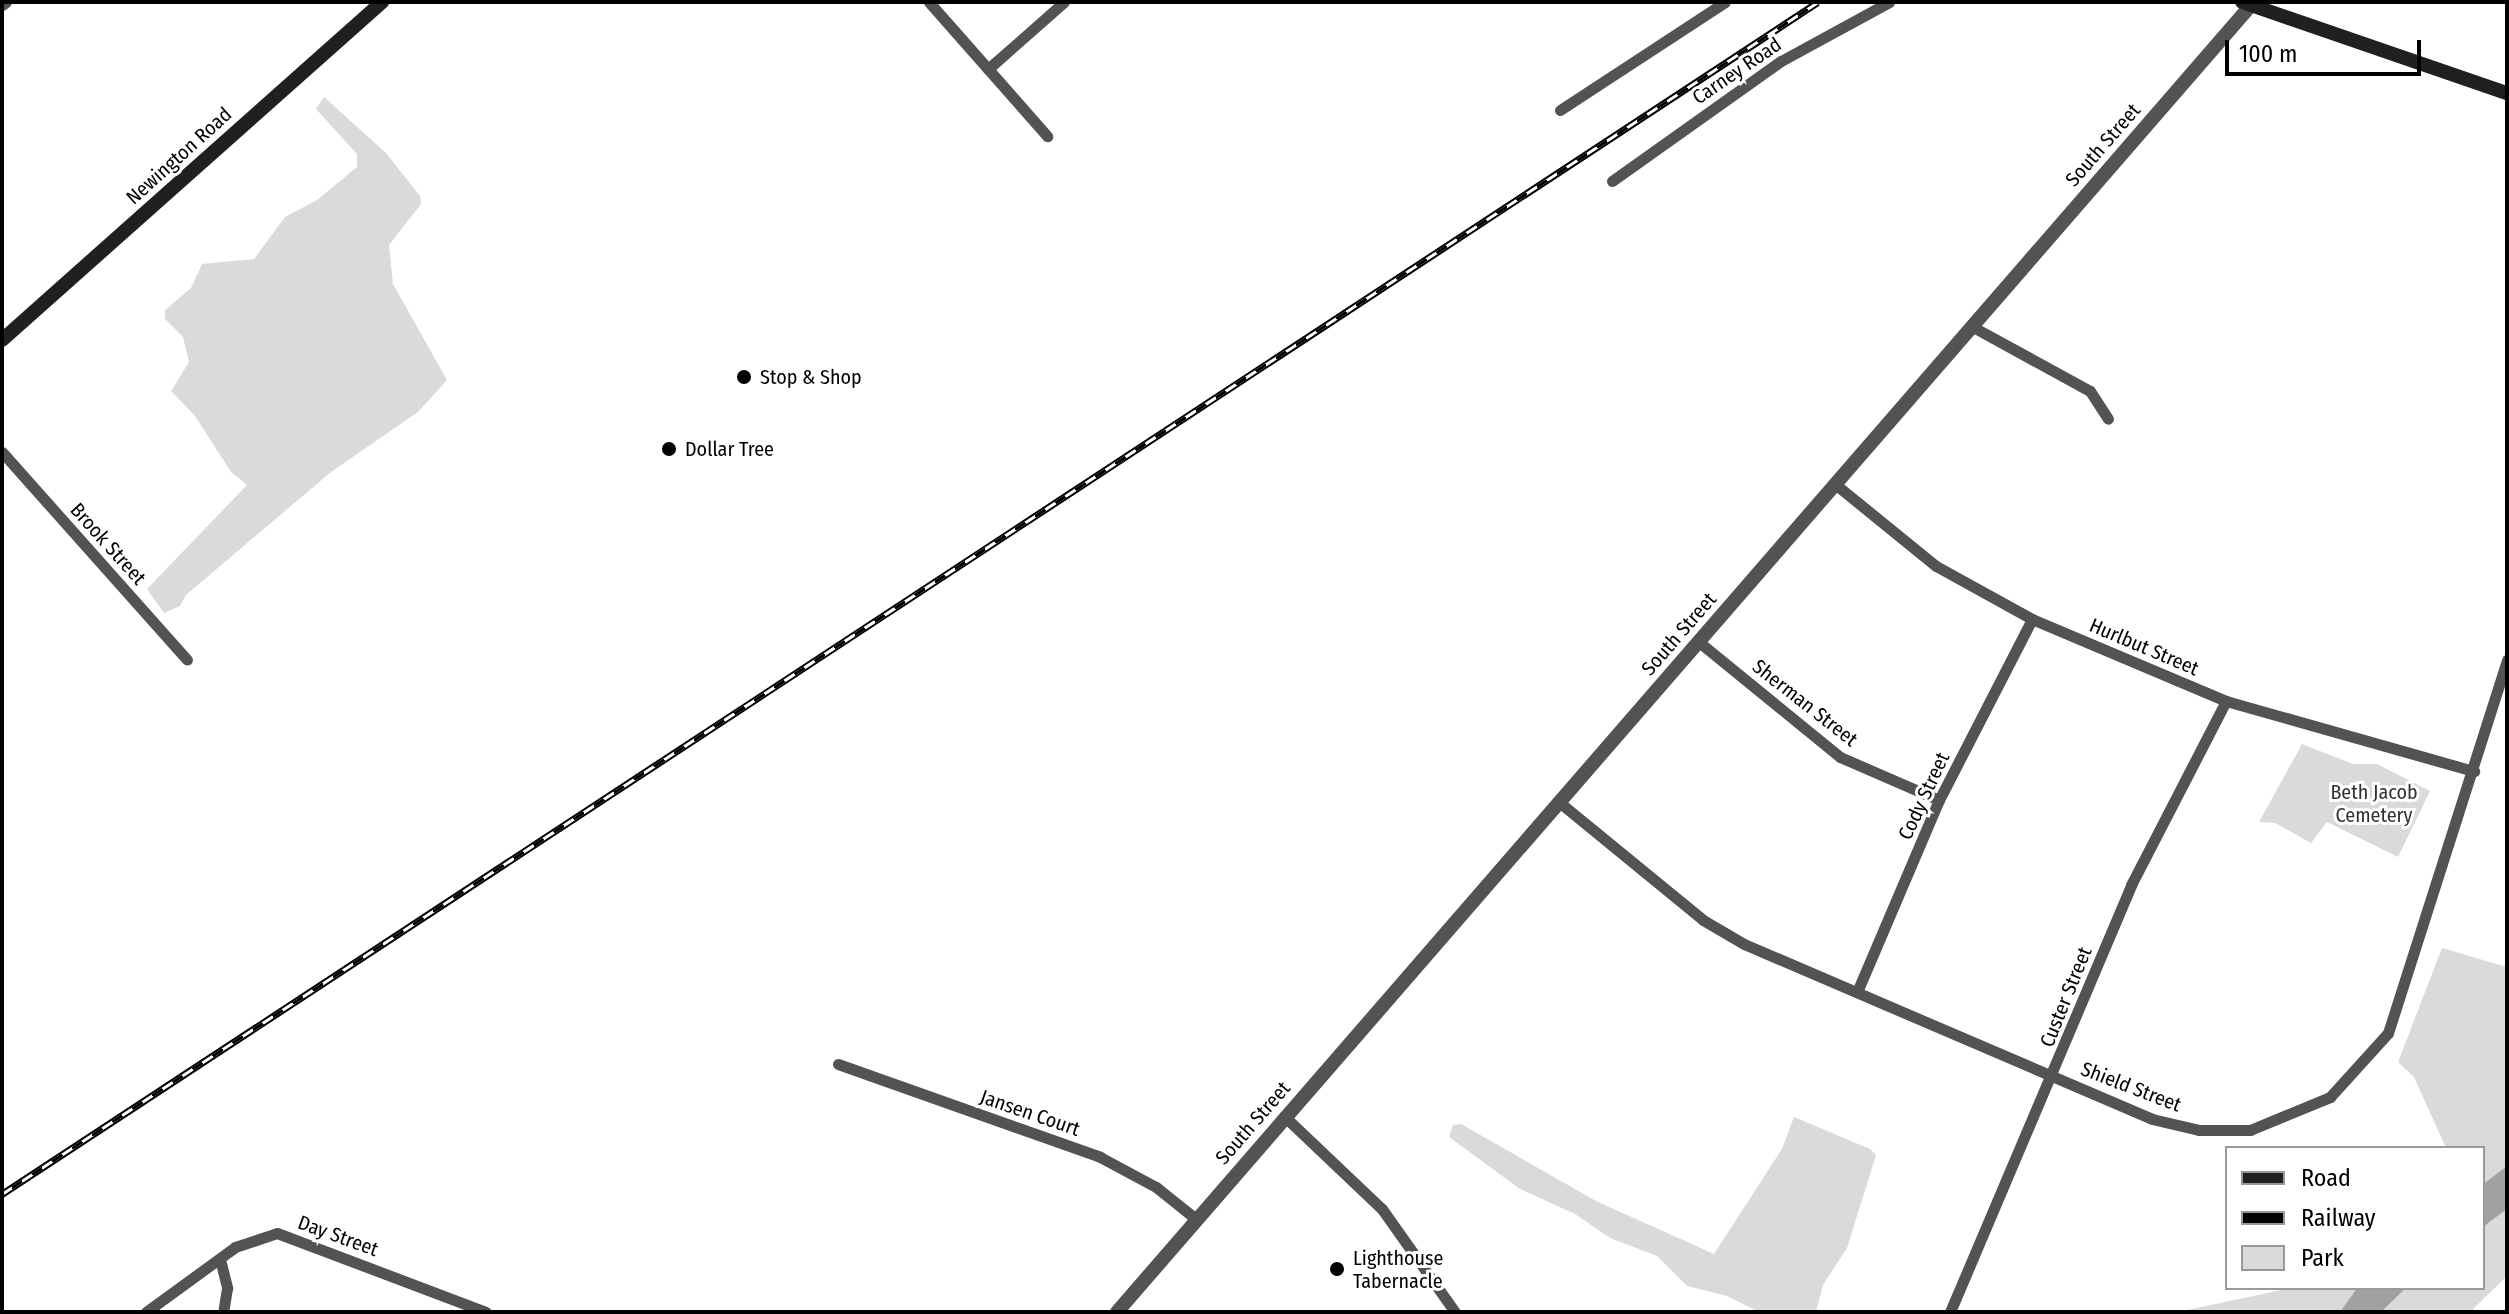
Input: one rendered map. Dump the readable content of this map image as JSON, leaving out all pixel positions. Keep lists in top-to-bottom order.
{
  "streets": {
    "main road": ["Newington Road"],
    "street": [
      "Carney Road",
      "South Street",
      "Brook Street",
      "Hurlbut Street",
      "Sherman Street",
      "Cody Street",
      "Custer Street",
      "Shield Street",
      "Jansen Court",
      "Day Street"
    ]
  },
  "crossings": [
    ["South Street", "Hurlbut Street"],
    ["South Street", "Sherman Street"],
    ["South Street", "Shield Street"],
    ["South Street", "Jansen Court"],
    ["Hurlbut Street", "Cody Street"],
    ["Hurlbut Street", "Custer Street"],
    ["Hurlbut Street", "Shield Street"],
    ["Sherman Street", "Cody Street"],
    ["Cody Street", "Shield Street"],
    ["Custer Street", "Shield Street"]
  ],
  "parks": ["Beth Jacob Cemetery"],
  "places": ["Stop & Shop", "Dollar Tree", "Lighthouse Tabernacle"],
  "legend": ["Road", "Railway", "Park"],
  "scale_bar": "100 m"
}
